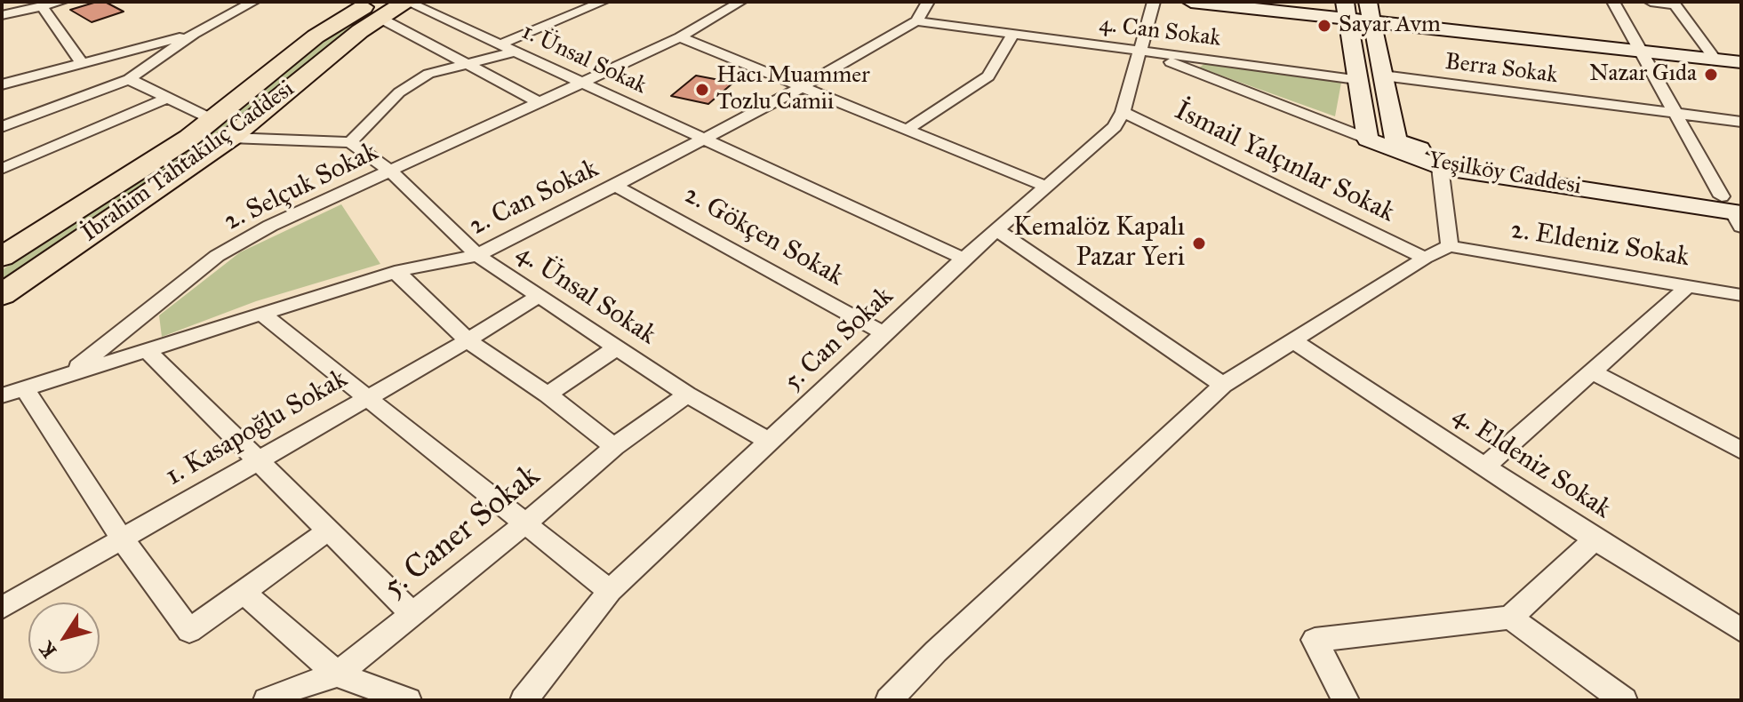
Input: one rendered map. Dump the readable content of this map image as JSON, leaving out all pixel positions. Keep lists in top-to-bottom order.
{
  "streets": {
    "main road": ["İbrahim Tahtakılıç Caddesi"],
    "street": [
      "4. Can Sokak",
      "1. Ünsal Sokak",
      "Berra Sokak",
      "İsmail Yalçınlar Sokak",
      "Yeşilköy Caddesi",
      "2. Selçuk Sokak",
      "2. Can Sokak",
      "2. Gökçen Sokak",
      "2. Eldeniz Sokak",
      "4. Ünsal Sokak",
      "5. Can Sokak",
      "1. Kasapoğlu Sokak",
      "4. Eldeniz Sokak",
      "5. Caner Sokak"
    ]
  },
  "crossings": [
    ["4. Can Sokak", "2. Can Sokak"],
    ["4. Can Sokak", "5. Can Sokak"],
    ["1. Ünsal Sokak", "İbrahim Tahtakılıç Caddesi"],
    ["1. Ünsal Sokak", "2. Selçuk Sokak"],
    ["1. Ünsal Sokak", "2. Can Sokak"],
    ["1. Ünsal Sokak", "5. Can Sokak"],
    ["Berra Sokak", "Yeşilköy Caddesi"],
    ["İsmail Yalçınlar Sokak", "5. Can Sokak"],
    ["2. Selçuk Sokak", "2. Can Sokak"],
    ["2. Selçuk Sokak", "4. Ünsal Sokak"],
    ["2. Can Sokak", "2. Gökçen Sokak"],
    ["2. Can Sokak", "4. Ünsal Sokak"],
    ["2. Gökçen Sokak", "5. Can Sokak"],
    ["4. Ünsal Sokak", "5. Can Sokak"],
    ["4. Ünsal Sokak", "1. Kasapoğlu Sokak"],
    ["4. Ünsal Sokak", "5. Caner Sokak"]
  ],
  "places": [
    "Sayar Avm",
    "Nazar Gıda",
    "Hacı Muammer Tozlu Camii",
    "Kemalöz Kapalı Pazar Yeri"
  ],
  "north": "bottom left"
}
